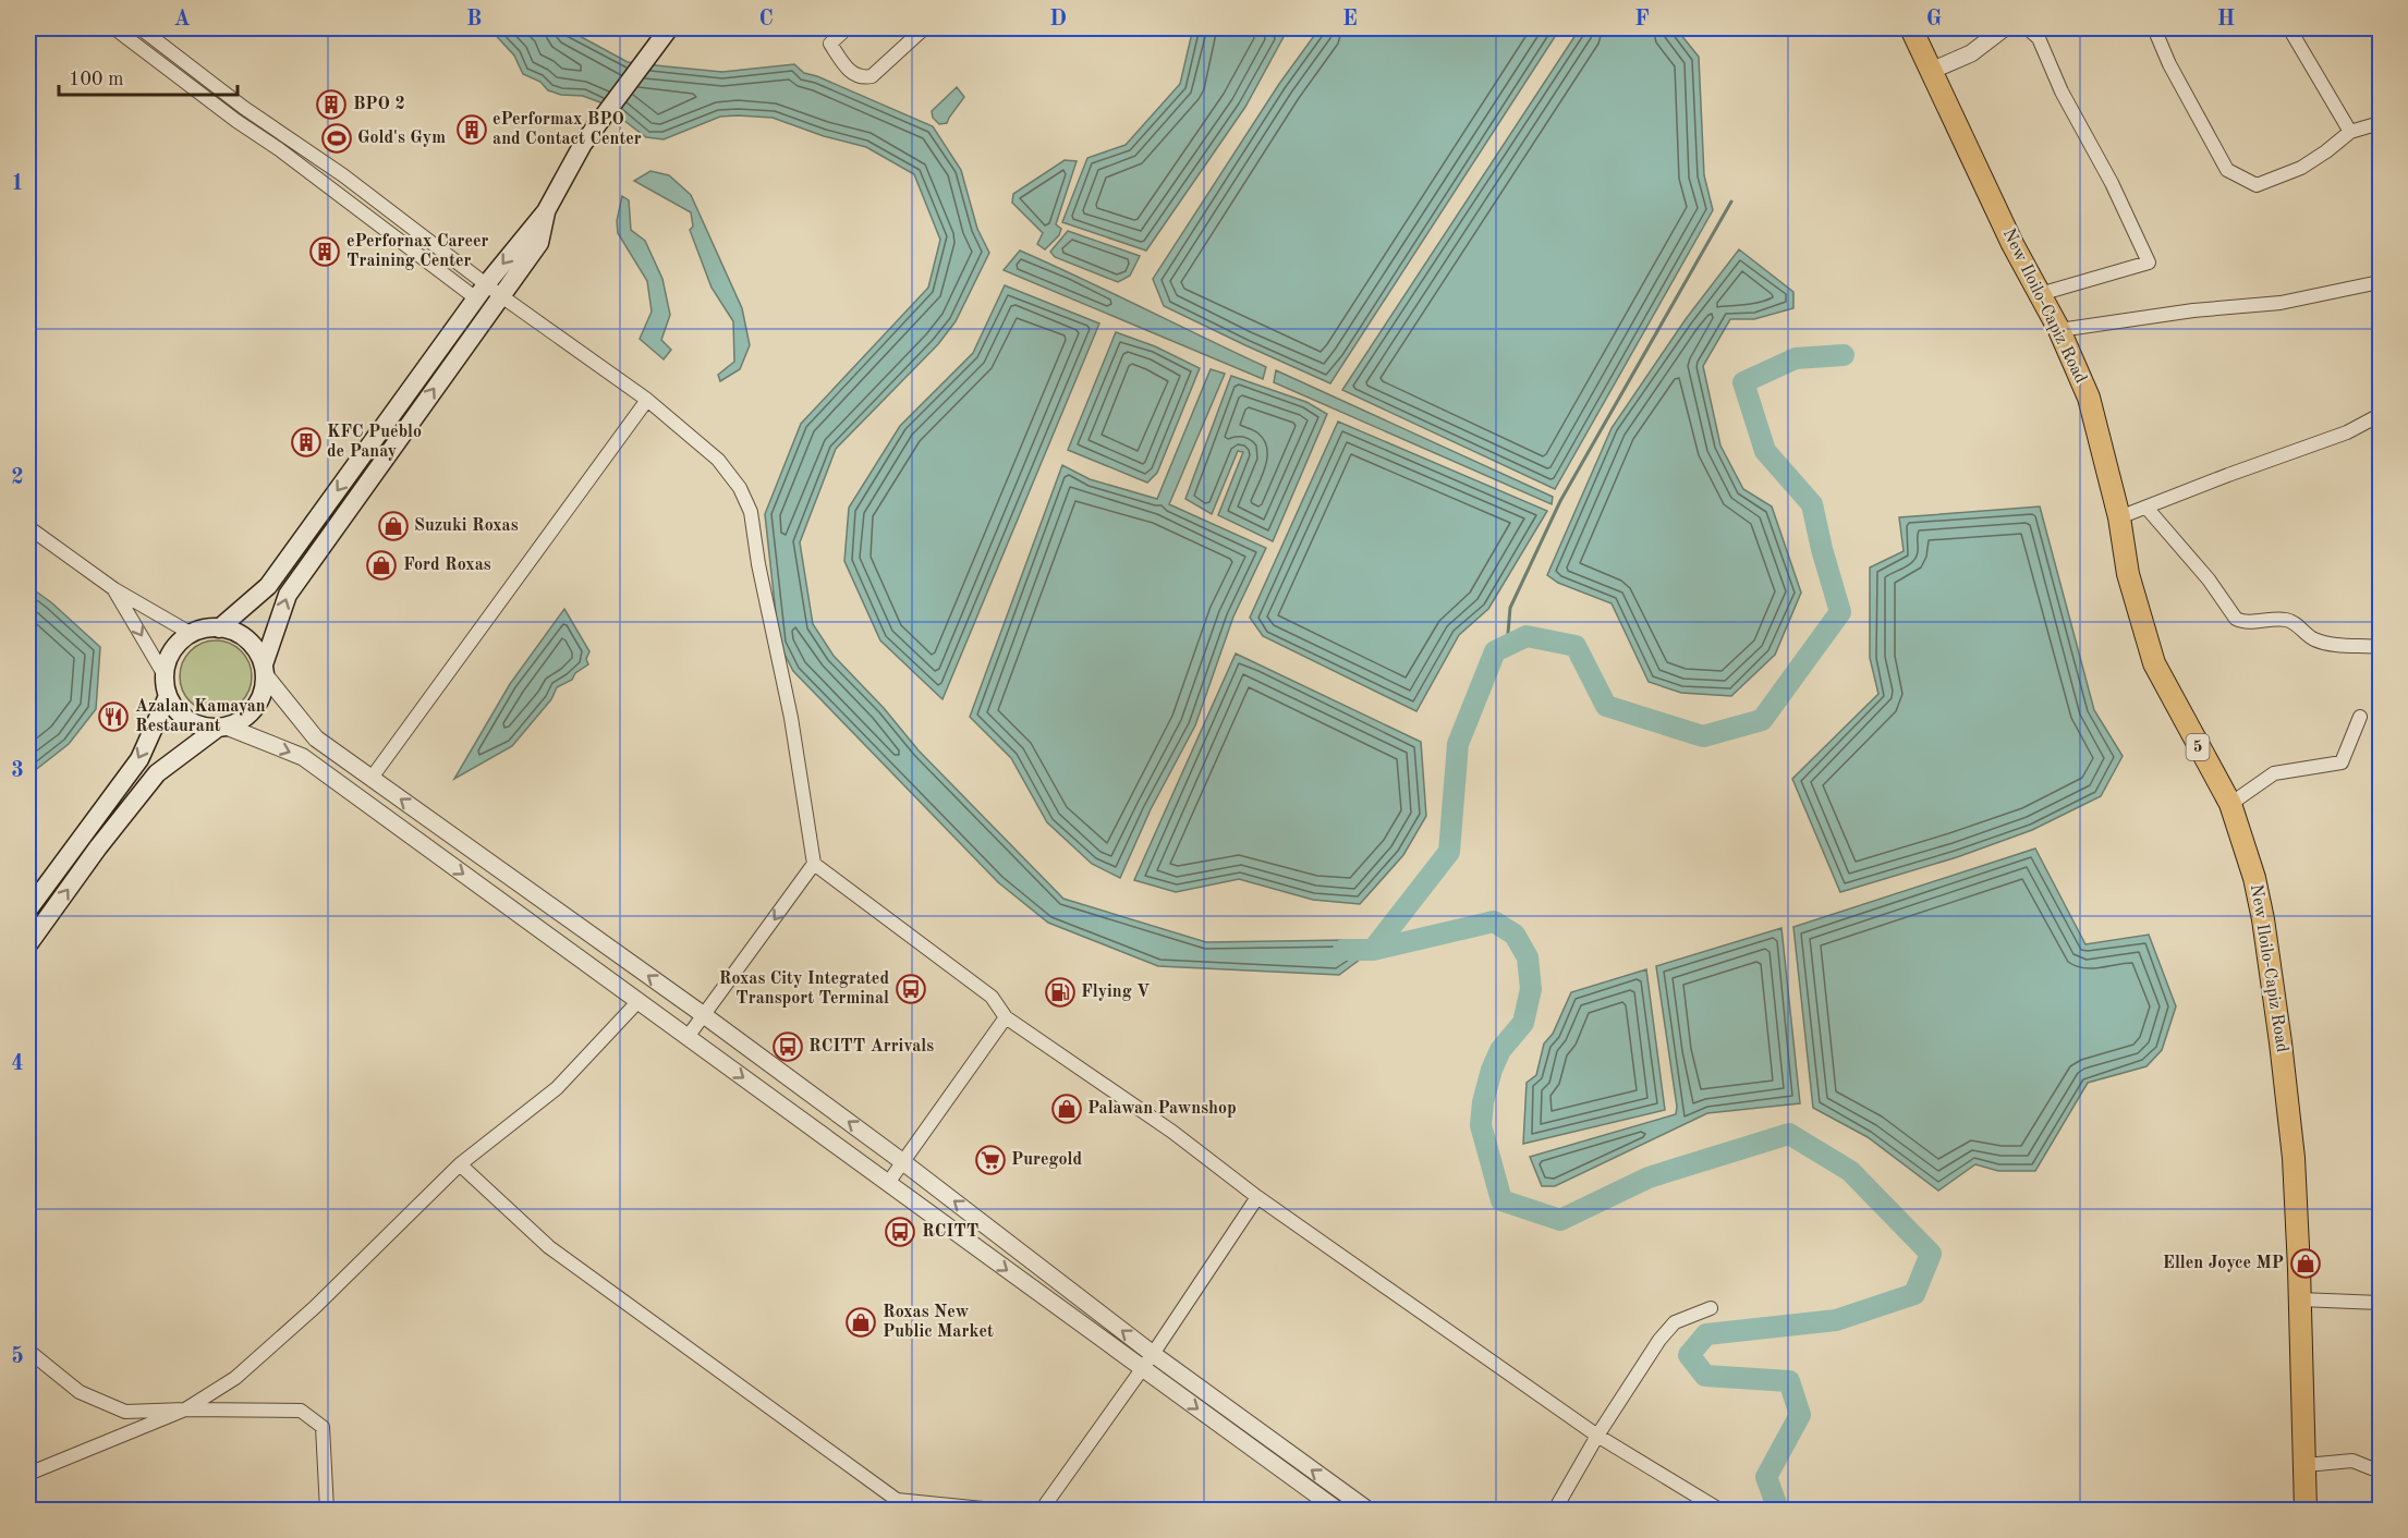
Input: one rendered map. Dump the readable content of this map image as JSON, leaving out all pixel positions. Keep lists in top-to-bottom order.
{
  "streets": {
    "highway": ["New Iloilo-Capiz Road", "5"]
  },
  "places": {
    "building": [
      "BPO 2",
      "ePerformax BPO and Contact Center",
      "ePerfornax Career Training Center",
      "KFC Pueblo de Panay"
    ],
    "sports": ["Gold's Gym"],
    "shop": [
      "Suzuki Roxas",
      "Ford Roxas",
      "Palawan Pawnshop",
      "Ellen Joyce MP",
      "Roxas New Public Market"
    ],
    "restaurant": ["Azalan Kamayan Restaurant"],
    "bus stop": ["Roxas City Integrated Transport Terminal", "RCITT Arrivals", "RCITT"],
    "fuel station": ["Flying V"],
    "supermarket": ["Puregold"]
  },
  "scale_bar": "100 m",
  "grid": {
    "columns": [
      "A",
      "B",
      "C",
      "D",
      "E",
      "F",
      "G",
      "H"
    ],
    "rows": [
      "1",
      "2",
      "3",
      "4",
      "5"
    ]
  }
}
